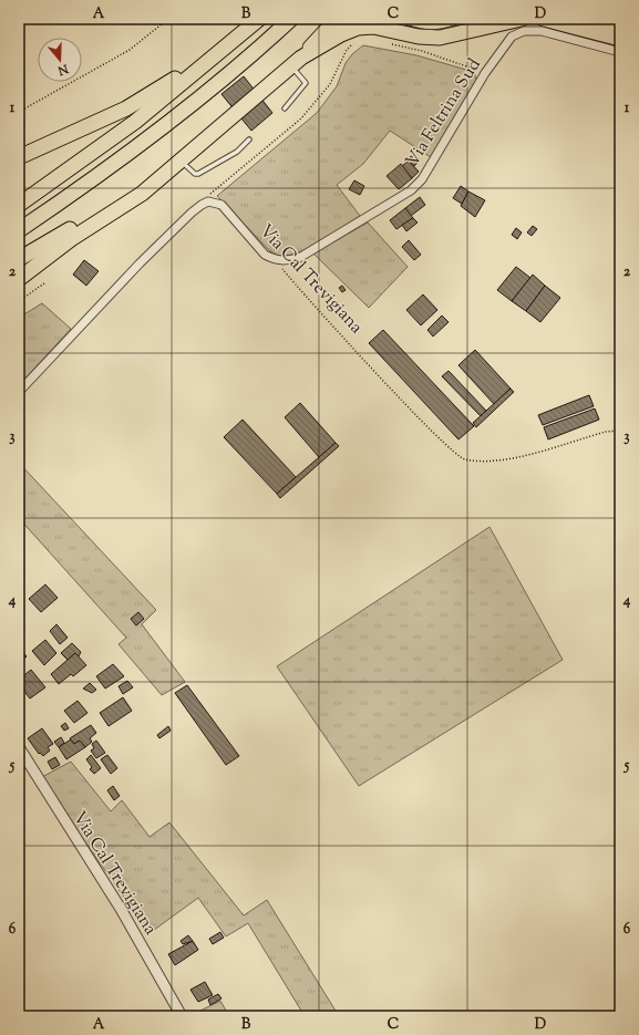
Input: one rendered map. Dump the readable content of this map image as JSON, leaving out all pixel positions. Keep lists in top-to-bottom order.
{
  "streets": {
    "street": ["Via Feltrina Sud", "Via Cal Trevigiana"]
  },
  "crossings": [
    ["Via Feltrina Sud", "Via Cal Trevigiana"]
  ],
  "north": "bottom",
  "grid": {
    "columns": [
      "A",
      "B",
      "C",
      "D"
    ],
    "rows": [
      "1",
      "2",
      "3",
      "4",
      "5",
      "6"
    ]
  }
}
